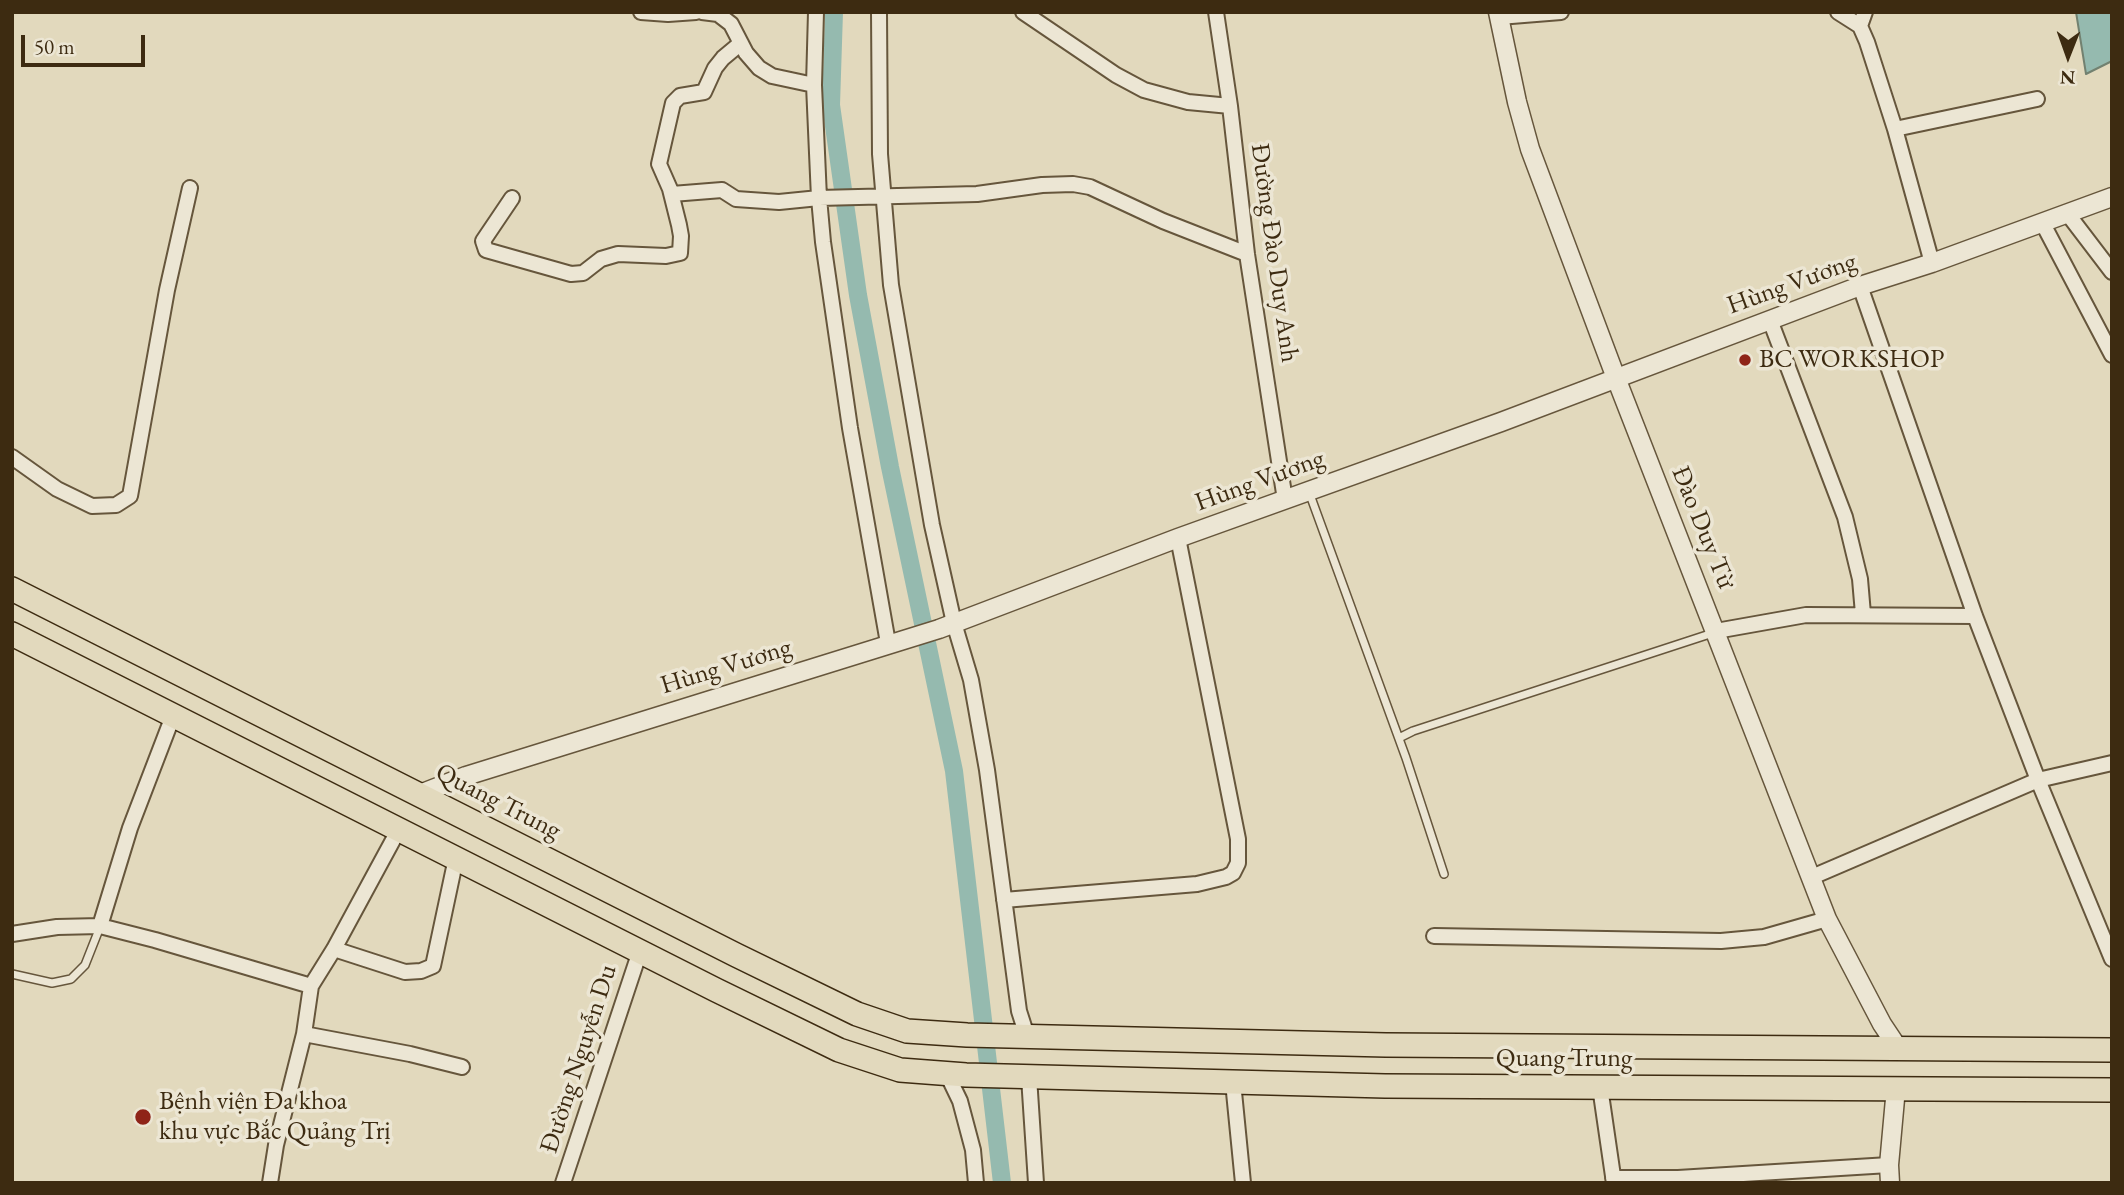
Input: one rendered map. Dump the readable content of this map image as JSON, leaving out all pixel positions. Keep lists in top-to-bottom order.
{
  "streets": {
    "highway": ["Quang Trung"],
    "street": [
      "Đường Đào Duy Anh",
      "Hùng Vương",
      "Đào Duy Từ",
      "Đường Nguyễn Du"
    ]
  },
  "crossings": [
    ["Đường Đào Duy Anh", "Hùng Vương"],
    ["Hùng Vương", "Đào Duy Từ"],
    ["Hùng Vương", "Quang Trung"],
    ["Đào Duy Từ", "Quang Trung"]
  ],
  "places": ["BC WORKSHOP", "Bệnh viện Đa khoa khu vực Bắc Quảng Trị"],
  "scale_bar": "50 m",
  "north": "bottom"
}
